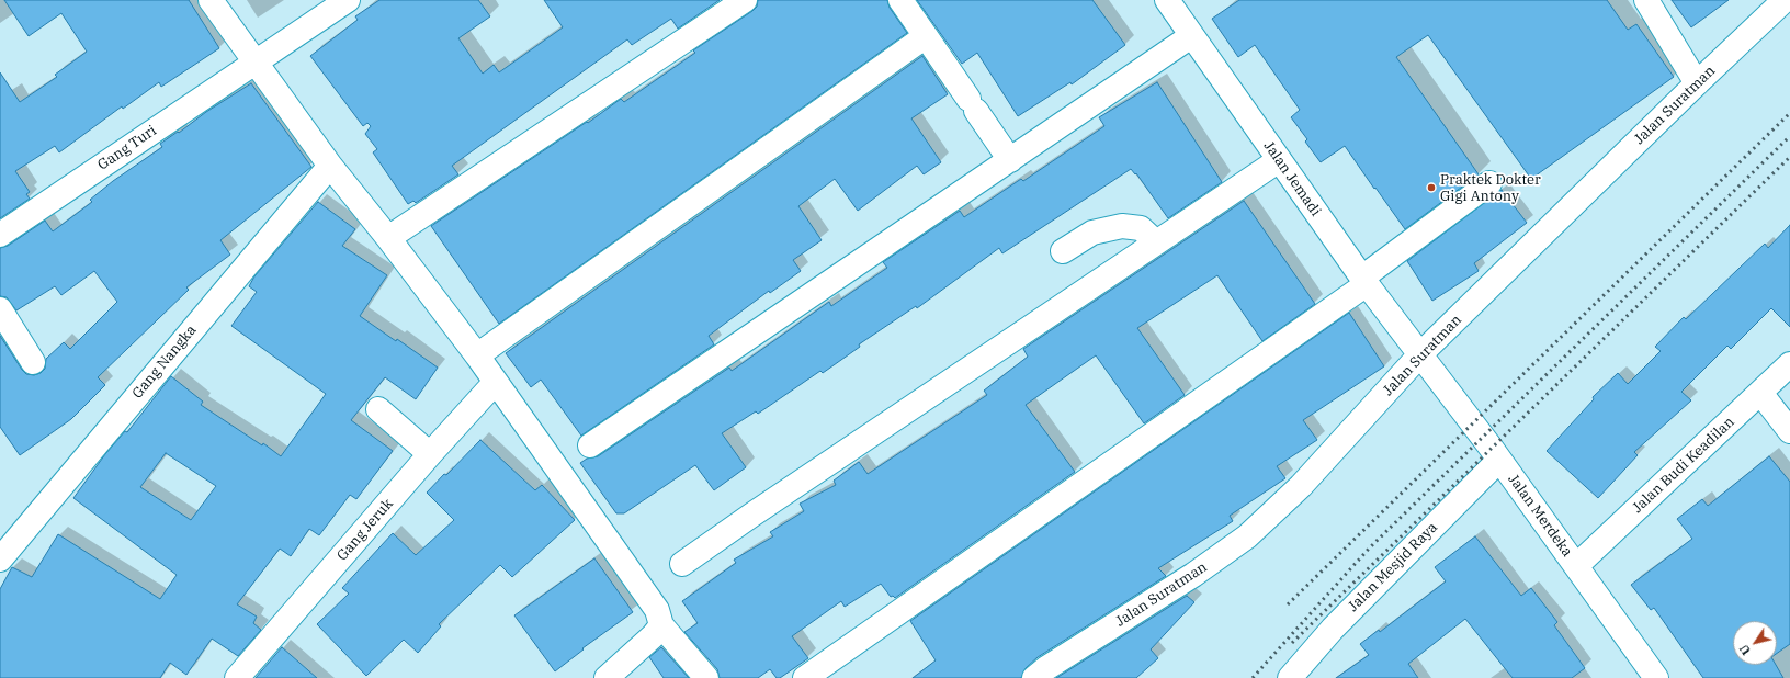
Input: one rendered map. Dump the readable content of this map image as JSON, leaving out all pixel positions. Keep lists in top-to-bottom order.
{
  "streets": {
    "street": [
      "Jalan Suratman",
      "Gang Turi",
      "Jalan Jemadi",
      "Gang Nangka",
      "Jalan Budi Keadilan",
      "Jalan Merdeka",
      "Gang Jeruk",
      "Jalan Mesjid Raya"
    ]
  },
  "crossings": [
    ["Jalan Suratman", "Jalan Jemadi"],
    ["Jalan Suratman", "Jalan Merdeka"],
    ["Jalan Jemadi", "Jalan Merdeka"],
    ["Jalan Budi Keadilan", "Jalan Merdeka"],
    ["Jalan Merdeka", "Jalan Mesjid Raya"]
  ],
  "places": ["Praktek Dokter Gigi Antony"],
  "north": "bottom left"
}
